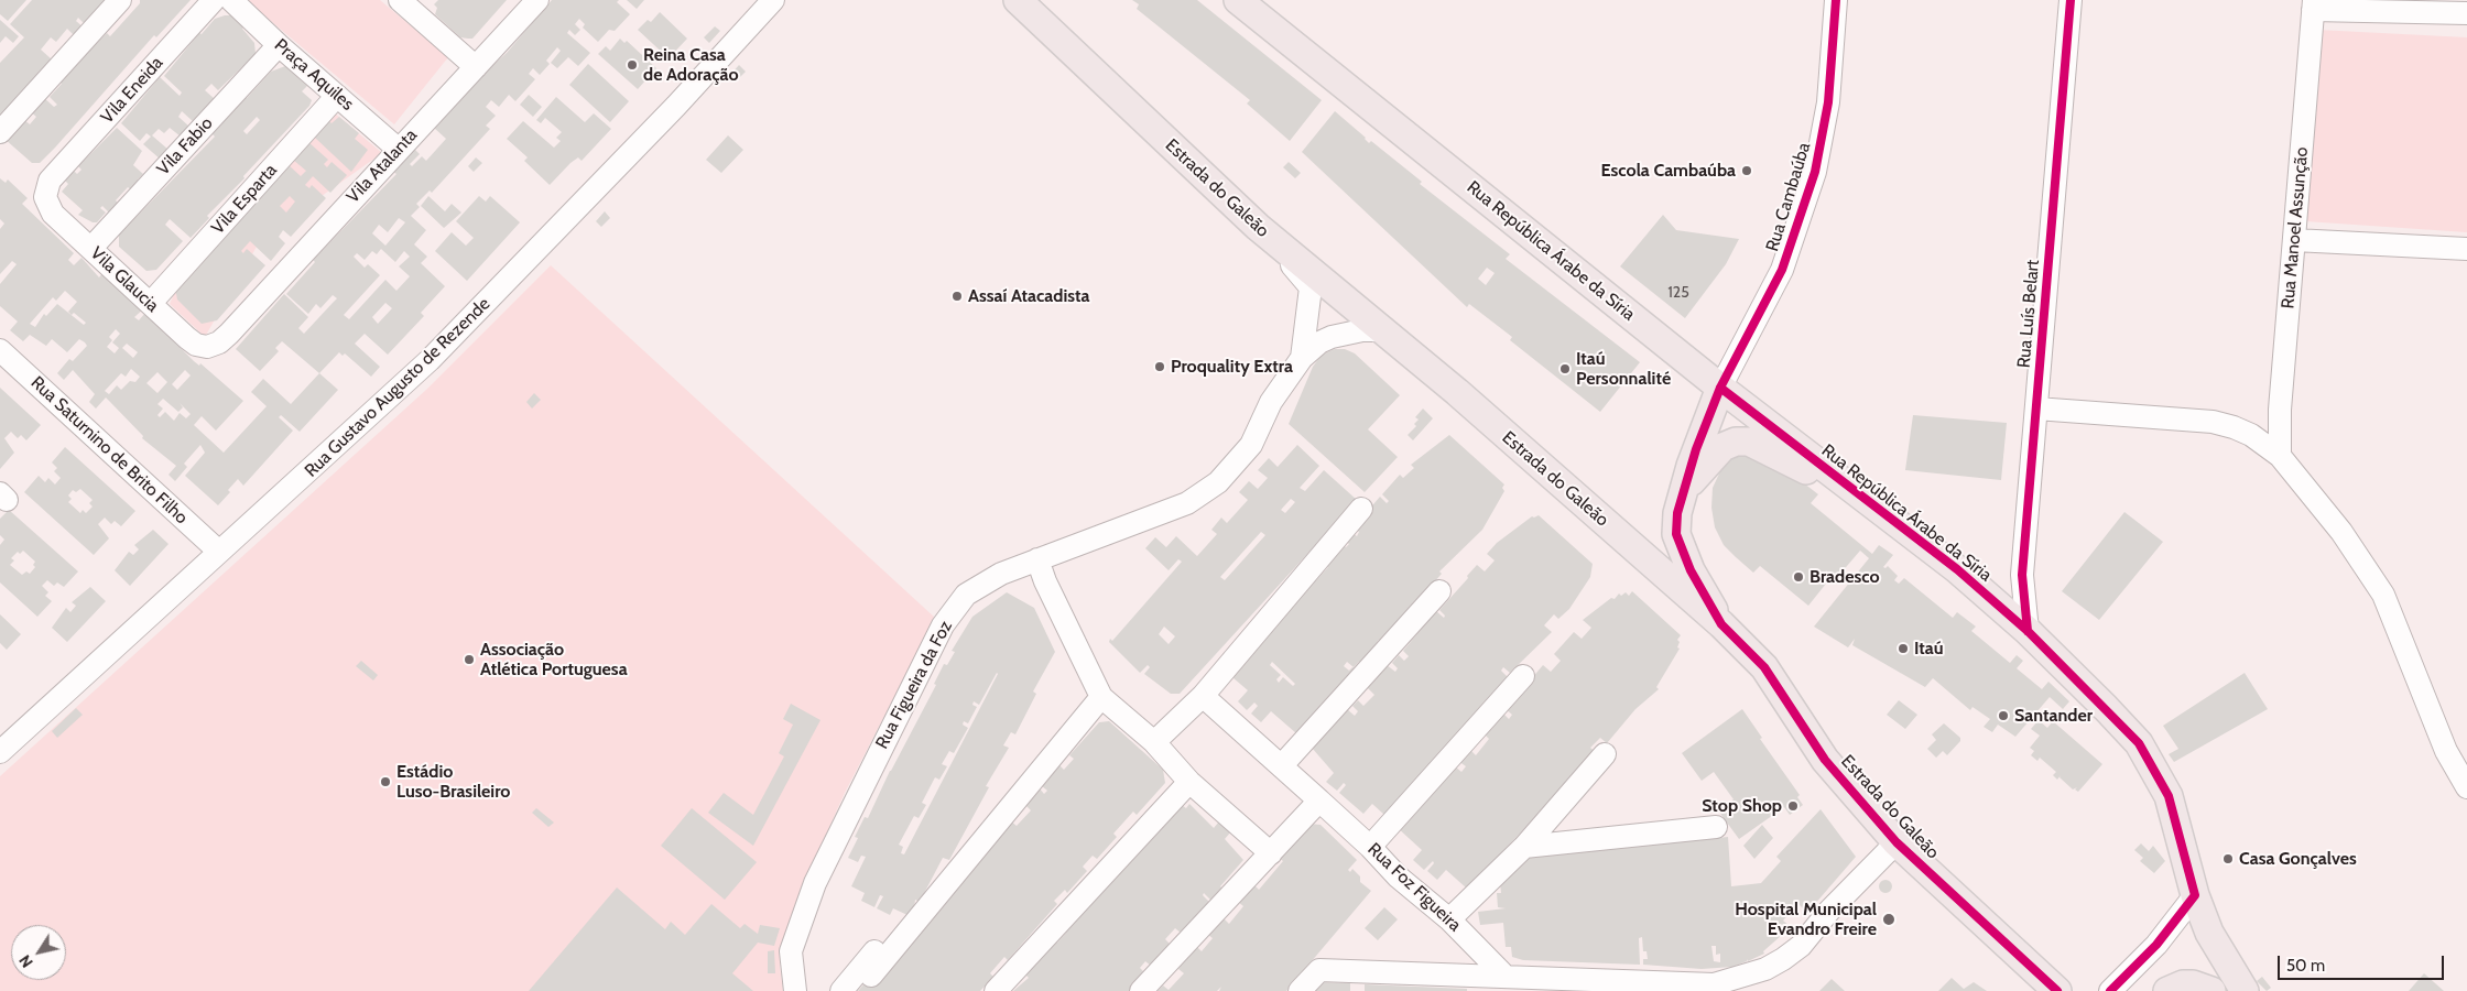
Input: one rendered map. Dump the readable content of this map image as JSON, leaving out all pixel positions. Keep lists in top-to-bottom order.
{
  "streets": {
    "main road": ["Estrada do Galeão", "Rua República Árabe da Síria"],
    "street": [
      "Praça Aquiles",
      "Vila Eneida",
      "Vila Fabio",
      "Vila Atalanta",
      "Rua Cambaúba",
      "Vila Esparta",
      "Rua Manoel Assunção",
      "Vila Glaucia",
      "Rua Luís Belart",
      "Rua Gustavo Augusto de Rezende",
      "Rua Saturnino de Brito Filho",
      "Rua Figueira da Foz",
      "Rua Foz Figueira"
    ]
  },
  "crossings": [
    ["Praça Aquiles", "Vila Fabio"],
    ["Praça Aquiles", "Vila Atalanta"],
    ["Praça Aquiles", "Vila Esparta"],
    ["Vila Eneida", "Vila Glaucia"],
    ["Vila Fabio", "Vila Glaucia"],
    ["Vila Atalanta", "Vila Glaucia"],
    ["Estrada do Galeão", "Rua Figueira da Foz"],
    ["Rua Cambaúba", "Rua República Árabe da Síria"],
    ["Vila Esparta", "Vila Glaucia"],
    ["Rua República Árabe da Síria", "Rua Luís Belart"],
    ["Rua Gustavo Augusto de Rezende", "Rua Saturnino de Brito Filho"]
  ],
  "places": [
    "Reina Casa de Adoração",
    "Escola Cambaúba",
    "Assaí Atacadista",
    "Proquality Extra",
    "Itaú Personnalité",
    "Bradesco",
    "Itaú",
    "Associação Atlética Portuguesa",
    "Santander",
    "Estádio Luso-Brasileiro",
    "Stop Shop",
    "Casa Gonçalves",
    "Hospital Municipal Evandro Freire"
  ],
  "house_numbers": ["125"],
  "scale_bar": "50 m",
  "north": "bottom left"
}
